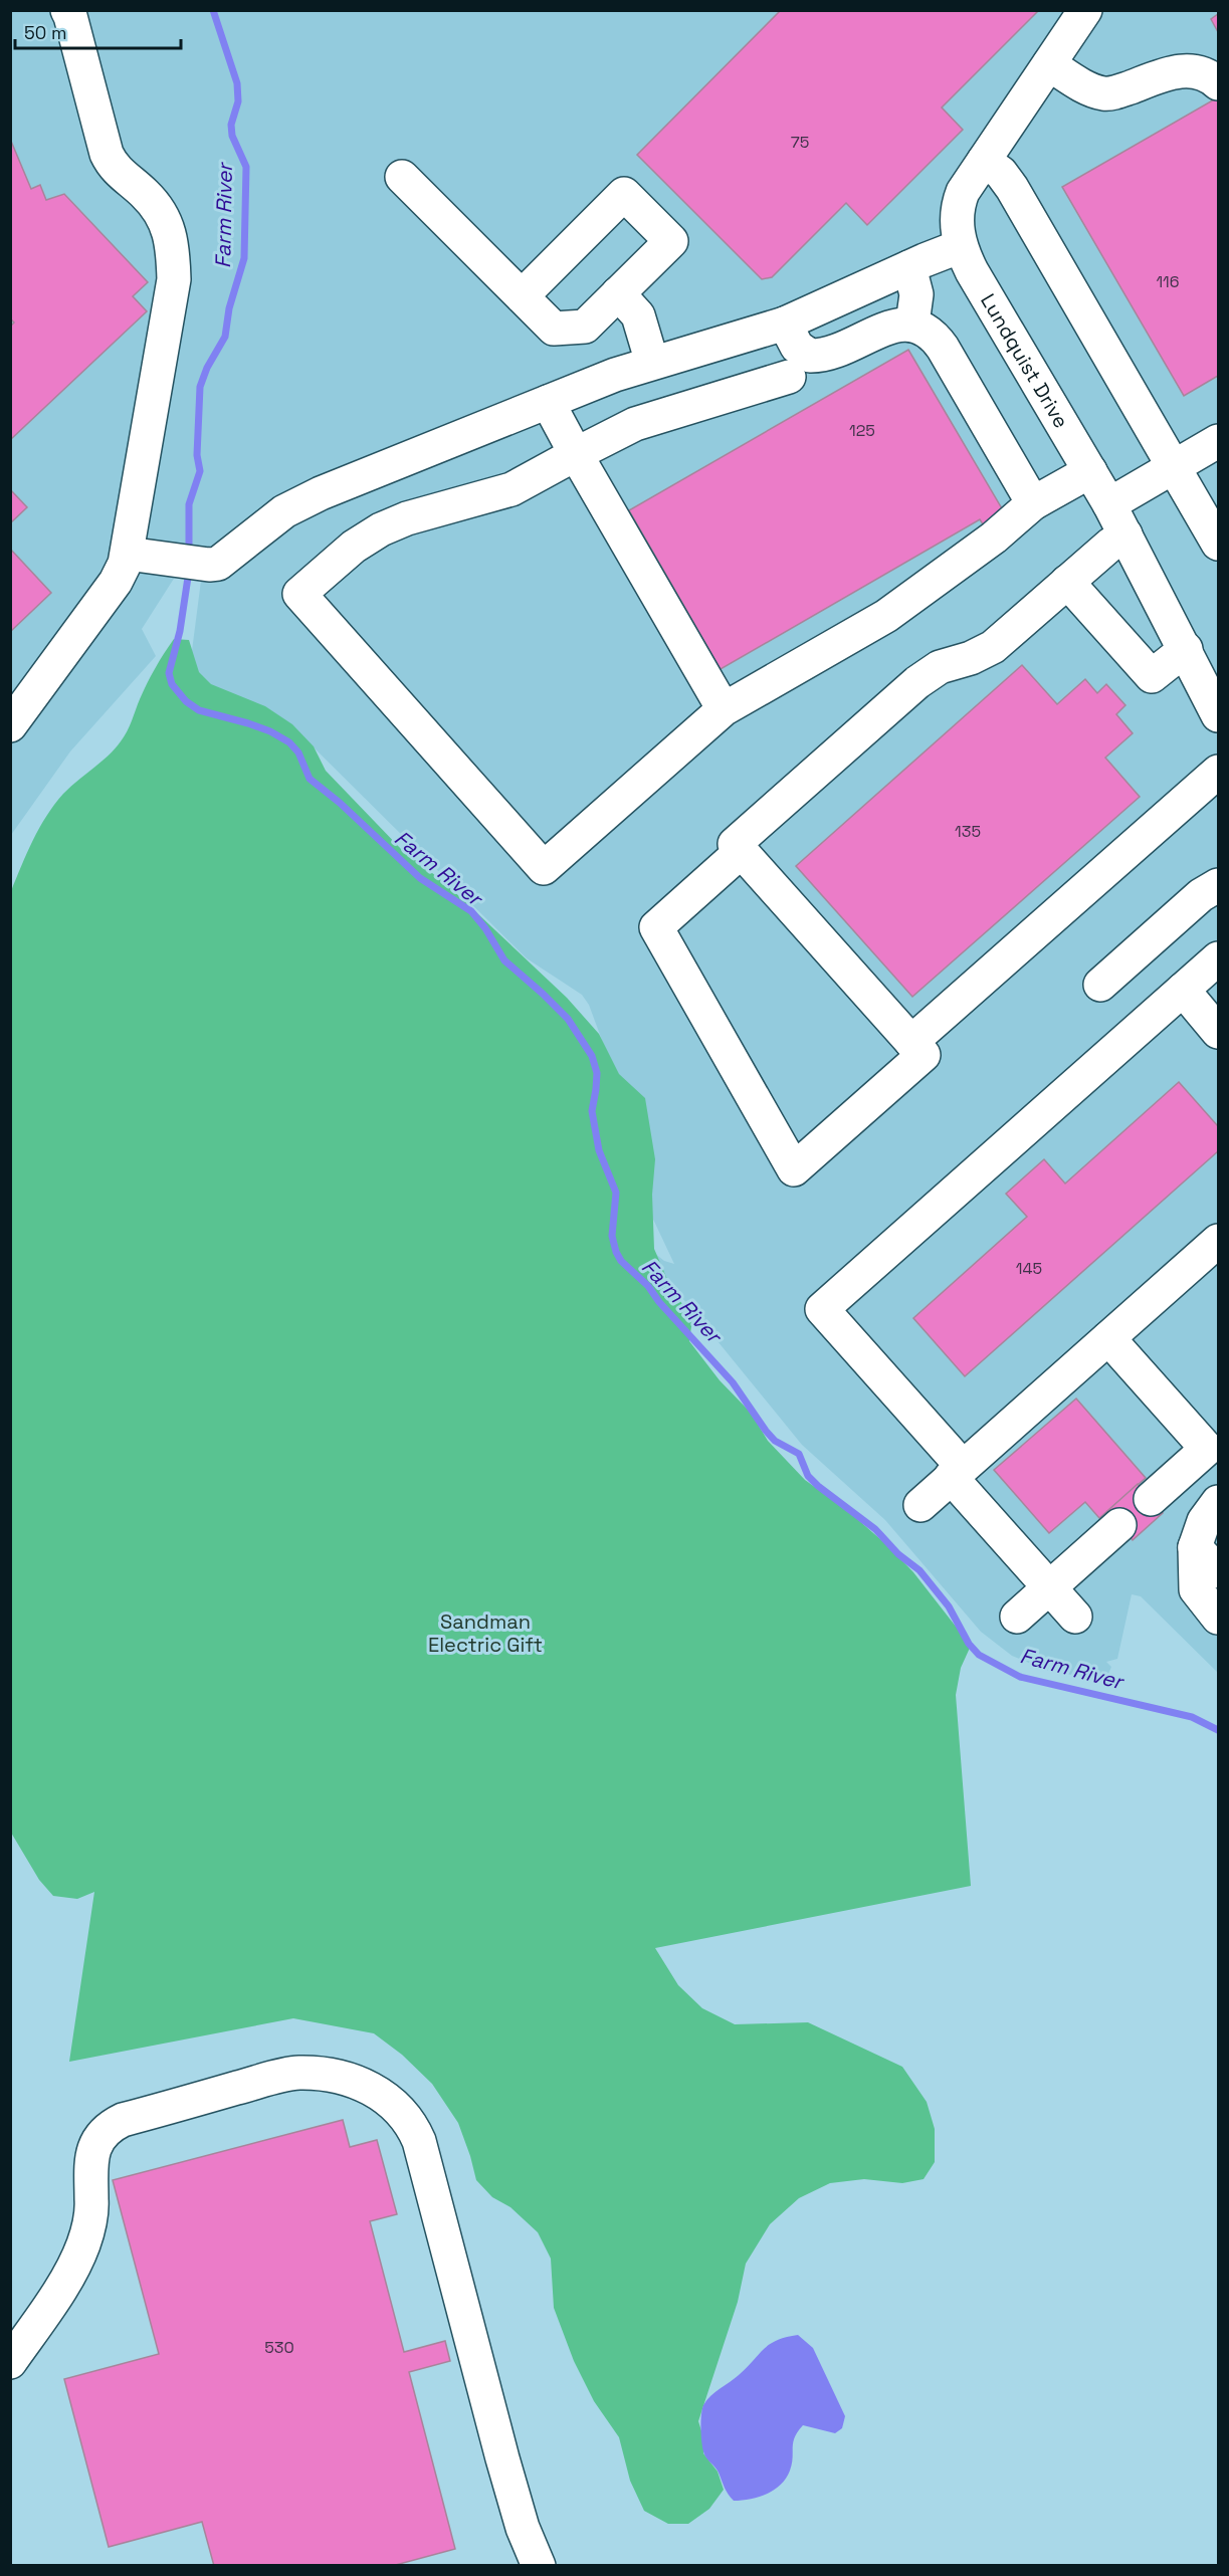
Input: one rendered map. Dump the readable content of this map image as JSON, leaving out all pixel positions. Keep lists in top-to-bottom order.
{
  "streets": {
    "street": ["Lundquist Drive"]
  },
  "water": ["Farm River"],
  "parks": ["Sandman Electric Gift"],
  "house_numbers": [
    "75",
    "116",
    "125",
    "135",
    "145",
    "530"
  ],
  "scale_bar": "50 m"
}
